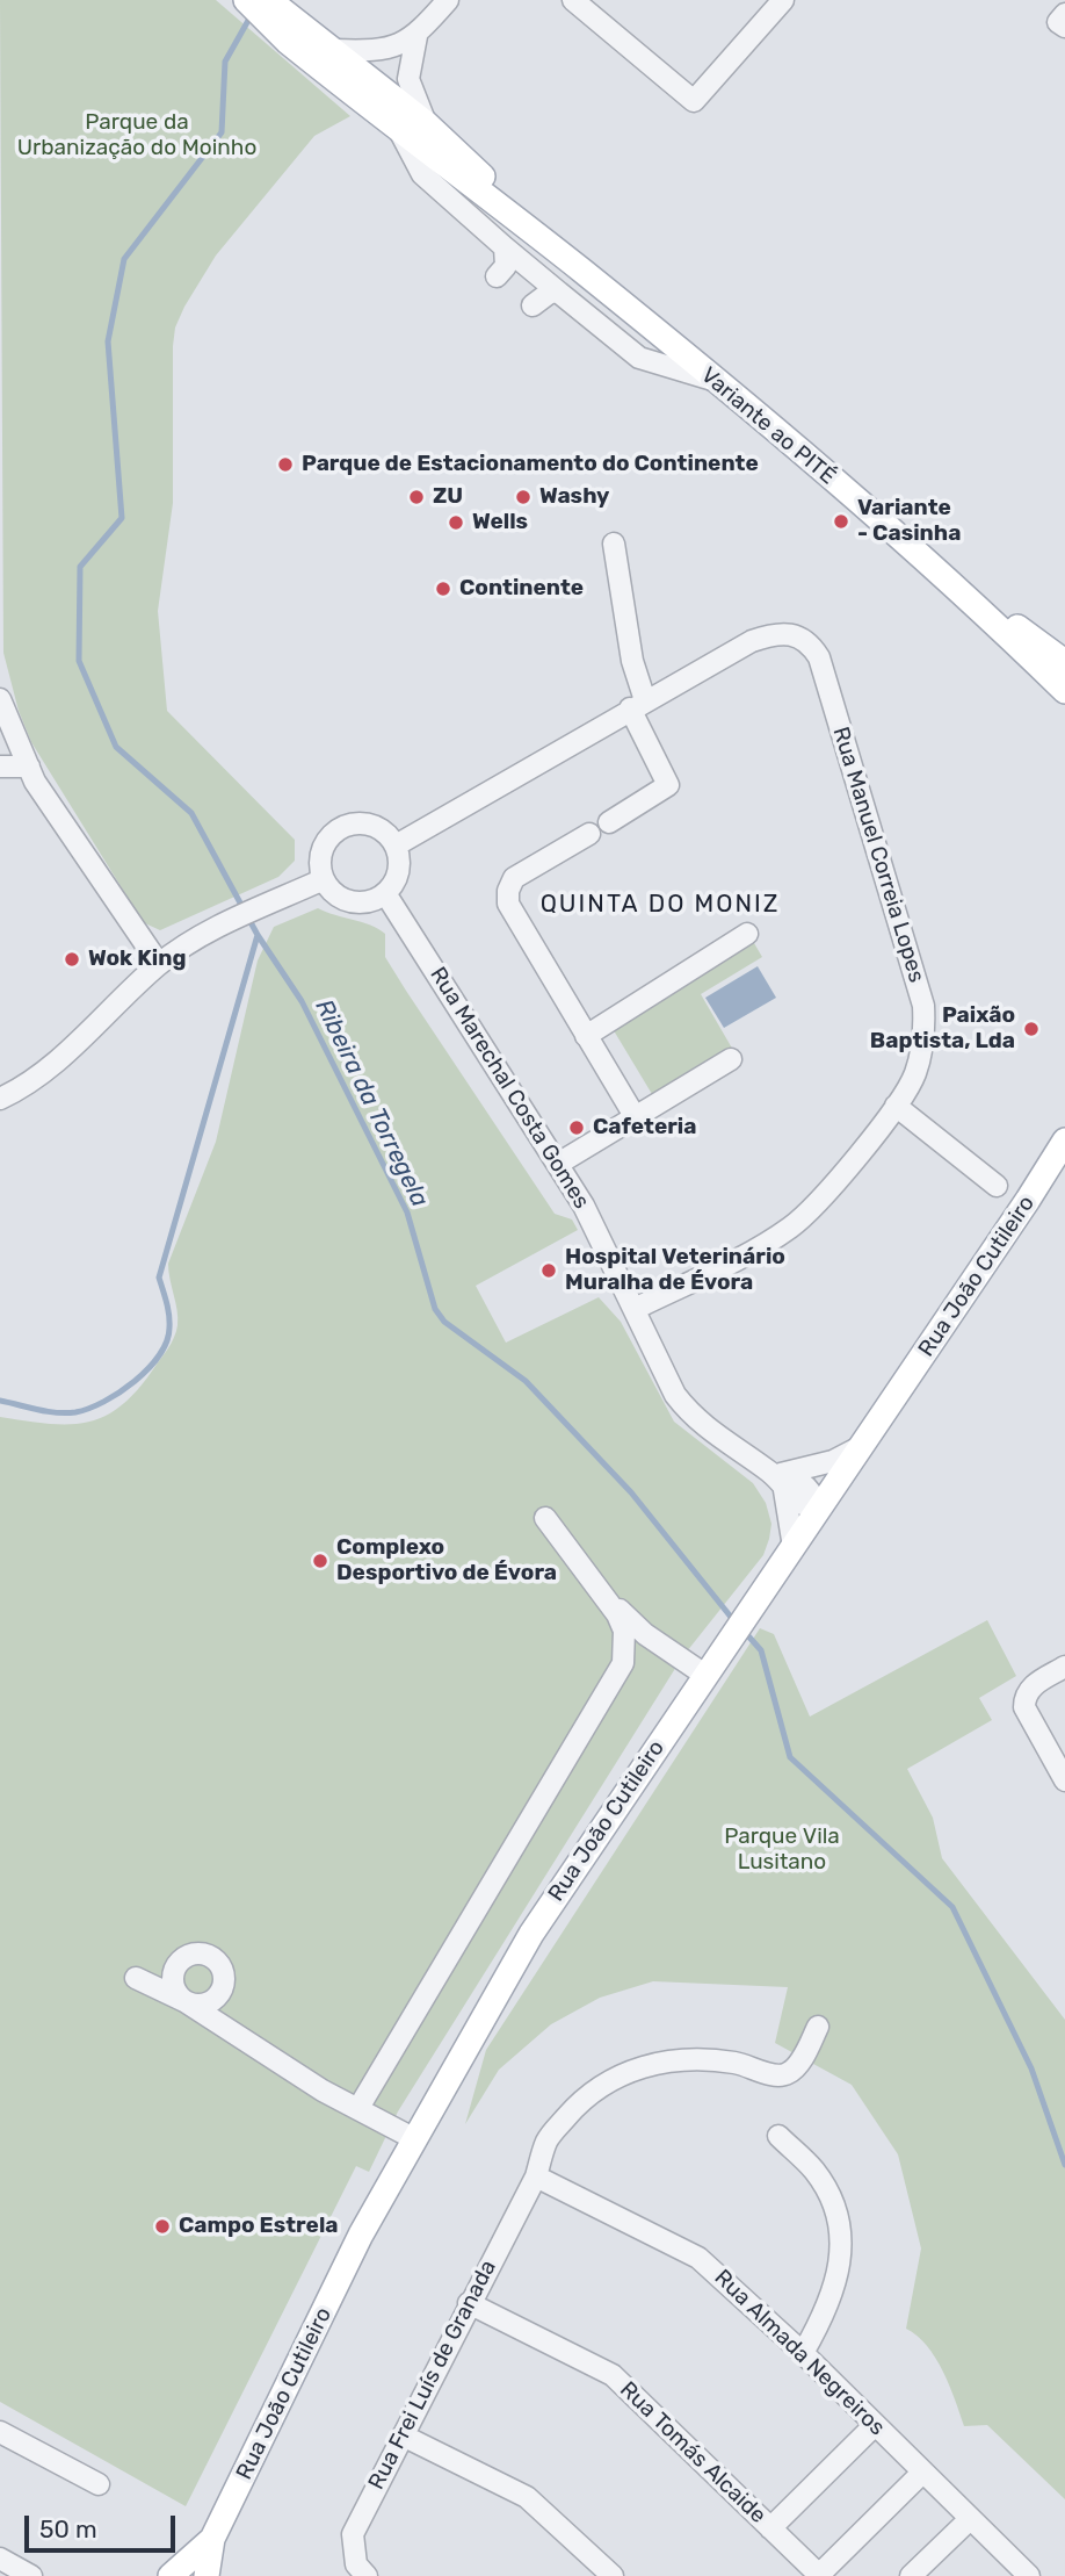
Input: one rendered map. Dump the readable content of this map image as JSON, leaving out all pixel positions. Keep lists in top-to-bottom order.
{
  "streets": {
    "main road": ["Variante ao PITÉ", "Rua João Cutileiro"],
    "street": [
      "Rua Manuel Correia Lopes",
      "Rua Marechal Costa Gomes",
      "Rua Almada Negreiros",
      "Rua Frei Luís de Granada",
      "Rua Tomás Alcaide"
    ]
  },
  "crossings": [
    ["Rua Manuel Correia Lopes", "Rua Marechal Costa Gomes"],
    ["Rua Marechal Costa Gomes", "Rua João Cutileiro"],
    ["Rua Almada Negreiros", "Rua Frei Luís de Granada"],
    ["Rua Frei Luís de Granada", "Rua Tomás Alcaide"]
  ],
  "districts": ["QUINTA DO MONIZ"],
  "water": ["Ribeira da Torregela"],
  "parks": ["Parque da Urbanização do Moinho", "Parque Vila Lusitano"],
  "places": [
    "Parque de Estacionamento do Continente",
    "ZU",
    "Washy",
    "Variante - Casinha",
    "Wells",
    "Continente",
    "Wok King",
    "Paixão Baptista, Lda",
    "Cafeteria",
    "Hospital Veterinário Muralha de Évora",
    "Complexo Desportivo de Évora",
    "Campo Estrela"
  ],
  "scale_bar": "50 m"
}
